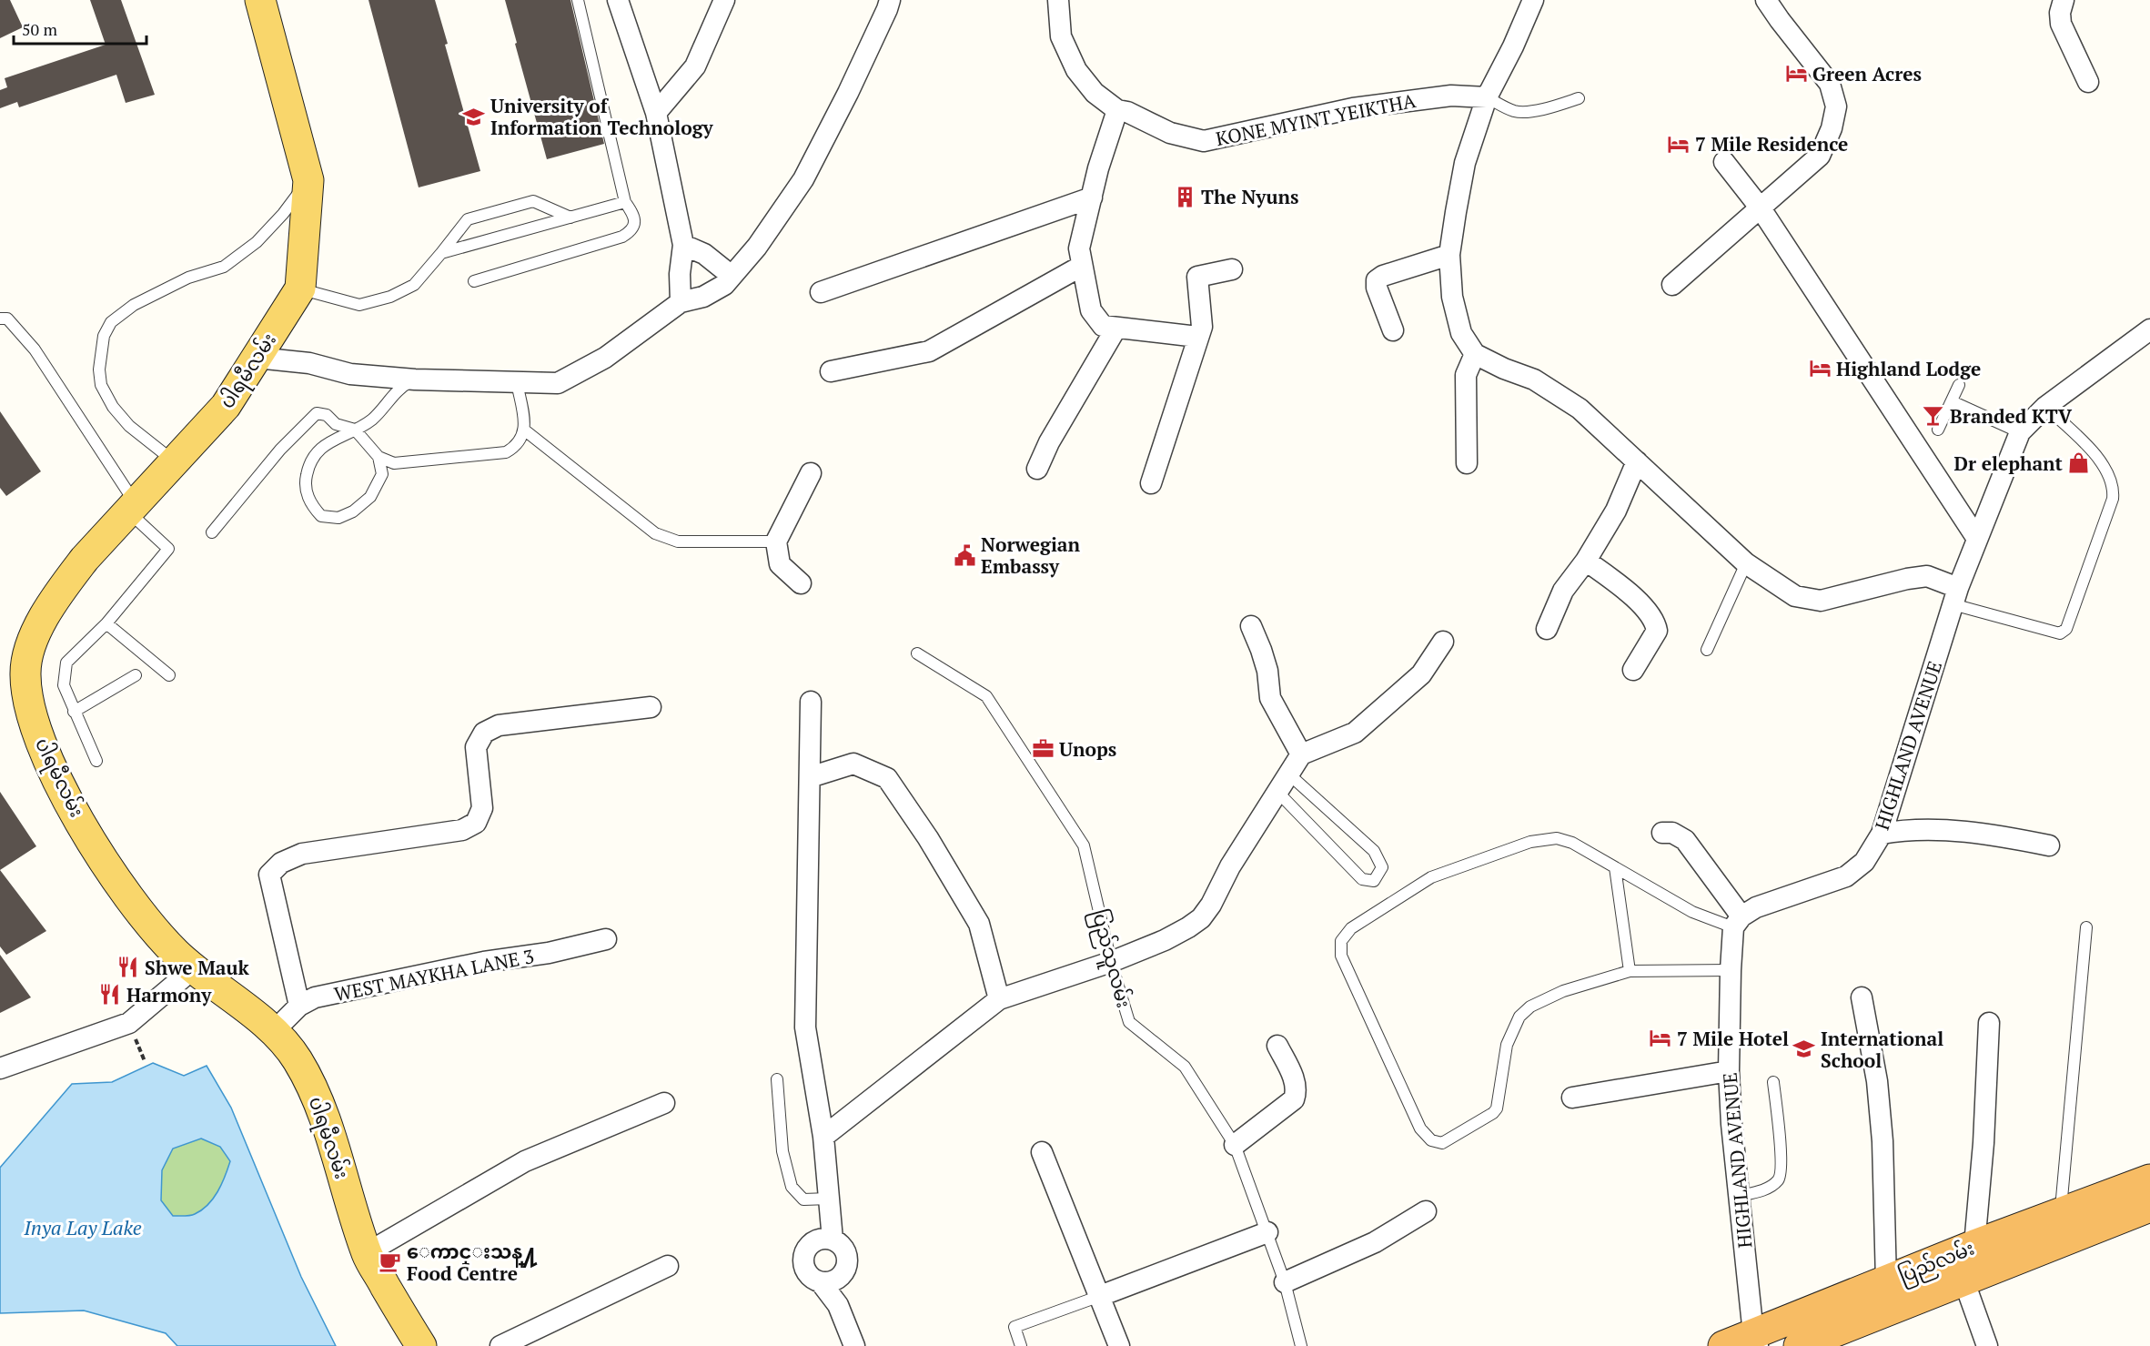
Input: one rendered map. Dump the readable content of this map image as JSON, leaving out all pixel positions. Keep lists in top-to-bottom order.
{
  "streets": {
    "highway": ["ပြည်လမ်း"],
    "main road": ["ပါရမီလမ်း"],
    "street": ["KONE MYINT YEIKTHA", "HIGHLAND AVENUE", "WEST MAYKHA LANE 3"],
    "lane": ["ပြည်သူလမ်း"]
  },
  "crossings": [
    ["ပါရမီလမ်း", "WEST MAYKHA LANE 3"],
    ["HIGHLAND AVENUE", "ပြည်လမ်း"]
  ],
  "water": ["Inya Lay Lake"],
  "places": {
    "hotel": [
      "Green Acres",
      "7 Mile Residence",
      "Highland Lodge",
      "7 Mile Hotel"
    ],
    "school or university": ["University of Information Technology", "International School"],
    "building": ["The Nyuns"],
    "bar": ["Branded KTV"],
    "shop": ["Dr elephant"],
    "public building": ["Norwegian Embassy"],
    "office": ["Unops"],
    "restaurant": ["Shwe Mauk", "Harmony"],
    "cafe": ["ေကာင္းသန္႔ Food Centre"]
  },
  "scale_bar": "50 m"
}
